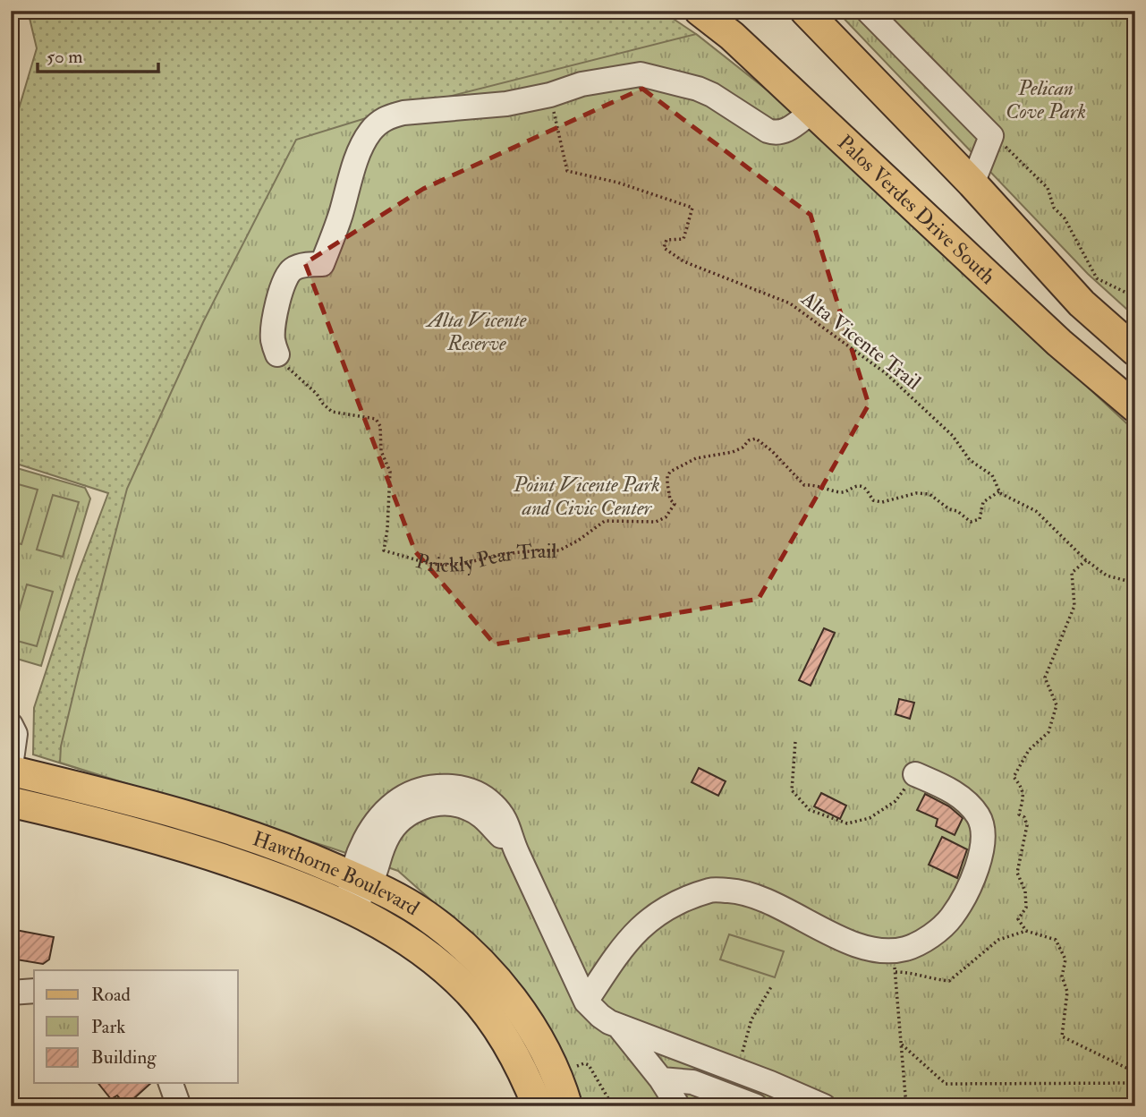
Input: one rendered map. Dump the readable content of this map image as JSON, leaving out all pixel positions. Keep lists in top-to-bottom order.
{
  "streets": {
    "main road": ["Palos Verdes Drive South", "Hawthorne Boulevard"],
    "path": ["Alta Vicente Trail", "Prickly Pear Trail"]
  },
  "crossings": [
    ["Alta Vicente Trail", "Prickly Pear Trail"]
  ],
  "parks": ["Pelican Cove Park", "Alta Vicente Reserve", "Point Vicente Park and Civic Center"],
  "legend": ["Road", "Park", "Building"],
  "scale_bar": "50 m"
}
